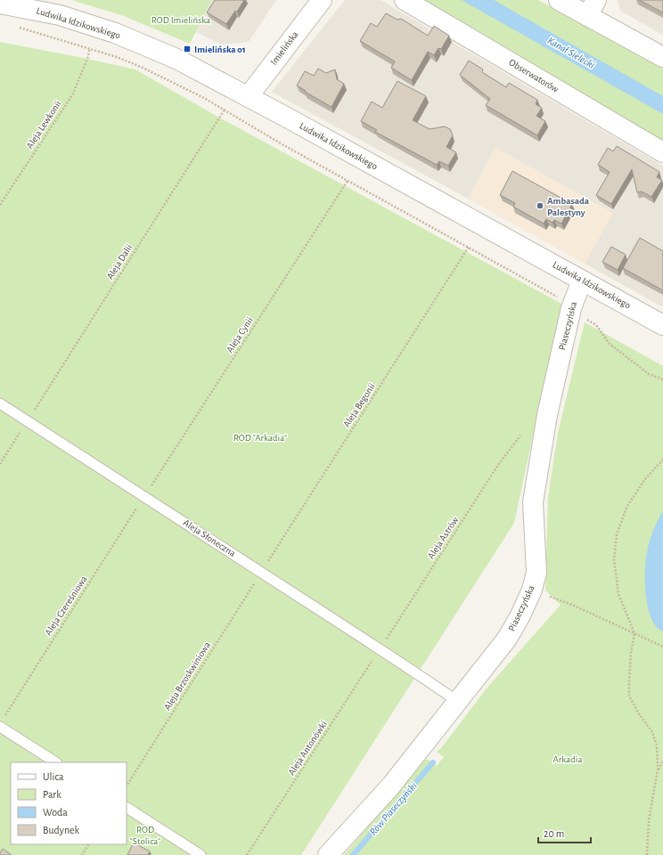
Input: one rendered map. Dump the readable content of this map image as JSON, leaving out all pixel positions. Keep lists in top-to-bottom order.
{
  "streets": {
    "street": [
      "Ludwika Idzikowskiego",
      "Imielińska",
      "Obserwatorów",
      "Piaseczyńska"
    ],
    "lane": ["Aleja Słoneczna"],
    "path": [
      "Aleja Lewkonii",
      "Aleja Dalii",
      "Aleja Cynii",
      "Aleja Begonii",
      "Aleja Astrów",
      "Aleja Czereśniowa",
      "Aleja Brzoskwiniowa",
      "Aleja Antonówki"
    ]
  },
  "crossings": [
    ["Ludwika Idzikowskiego", "Imielińska"],
    ["Ludwika Idzikowskiego", "Piaseczyńska"],
    ["Aleja Dalii", "Aleja Słoneczna"],
    ["Piaseczyńska", "Aleja Słoneczna"],
    ["Aleja Cynii", "Aleja Słoneczna"],
    ["Aleja Cynii", "Aleja Czereśniowa"],
    ["Aleja Begonii", "Aleja Słoneczna"],
    ["Aleja Begonii", "Aleja Brzoskwiniowa"],
    ["Aleja Słoneczna", "Aleja Astrów"],
    ["Aleja Słoneczna", "Aleja Czereśniowa"],
    ["Aleja Słoneczna", "Aleja Brzoskwiniowa"],
    ["Aleja Słoneczna", "Aleja Antonówki"],
    ["Aleja Astrów", "Aleja Antonówki"]
  ],
  "water": ["Kanał Sielecki", "Rów Piaseczyński"],
  "parks": [
    "ROD Imielińska",
    "ROD \"Arkadia\"",
    "Arkadia",
    "ROD \"Stolica\""
  ],
  "places": {
    "transit": ["Imielińska 01"],
    "other": ["Ambasada Palestyny"]
  },
  "legend": [
    "Ulica",
    "Park",
    "Woda",
    "Budynek"
  ],
  "scale_bar": "20 m"
}
